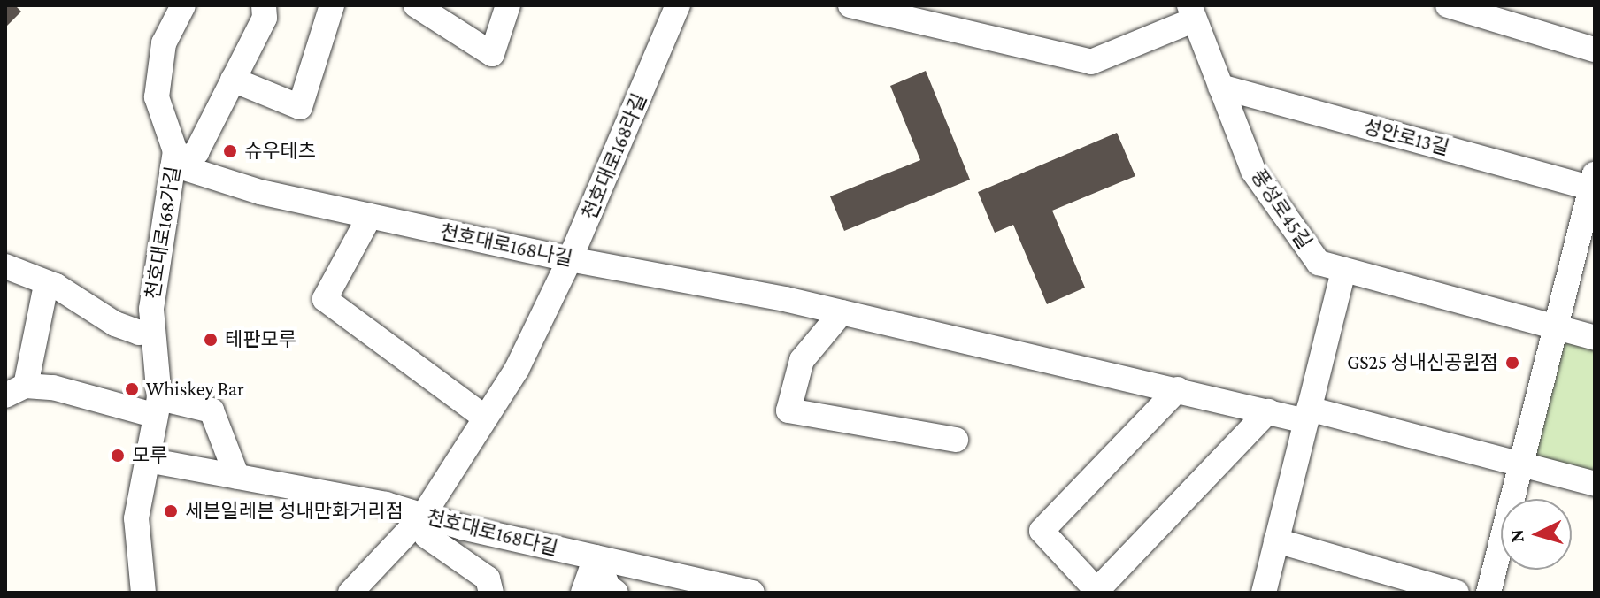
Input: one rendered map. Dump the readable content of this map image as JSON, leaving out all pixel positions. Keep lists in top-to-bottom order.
{
  "streets": {
    "street": [
      "성안로13길",
      "천호대로168라길",
      "풍성로45길",
      "천호대로168가길",
      "천호대로168나길",
      "천호대로168다길"
    ]
  },
  "crossings": [
    ["성안로13길", "풍성로45길"],
    ["천호대로168라길", "천호대로168나길"],
    ["천호대로168라길", "천호대로168다길"],
    ["천호대로168가길", "천호대로168나길"],
    ["천호대로168가길", "천호대로168다길"]
  ],
  "places": [
    "슈우테츠",
    "테판모루",
    "GS25 성내신공원점",
    "Whiskey Bar",
    "모루",
    "세븐일레븐 성내만화거리점"
  ],
  "north": "left"
}
